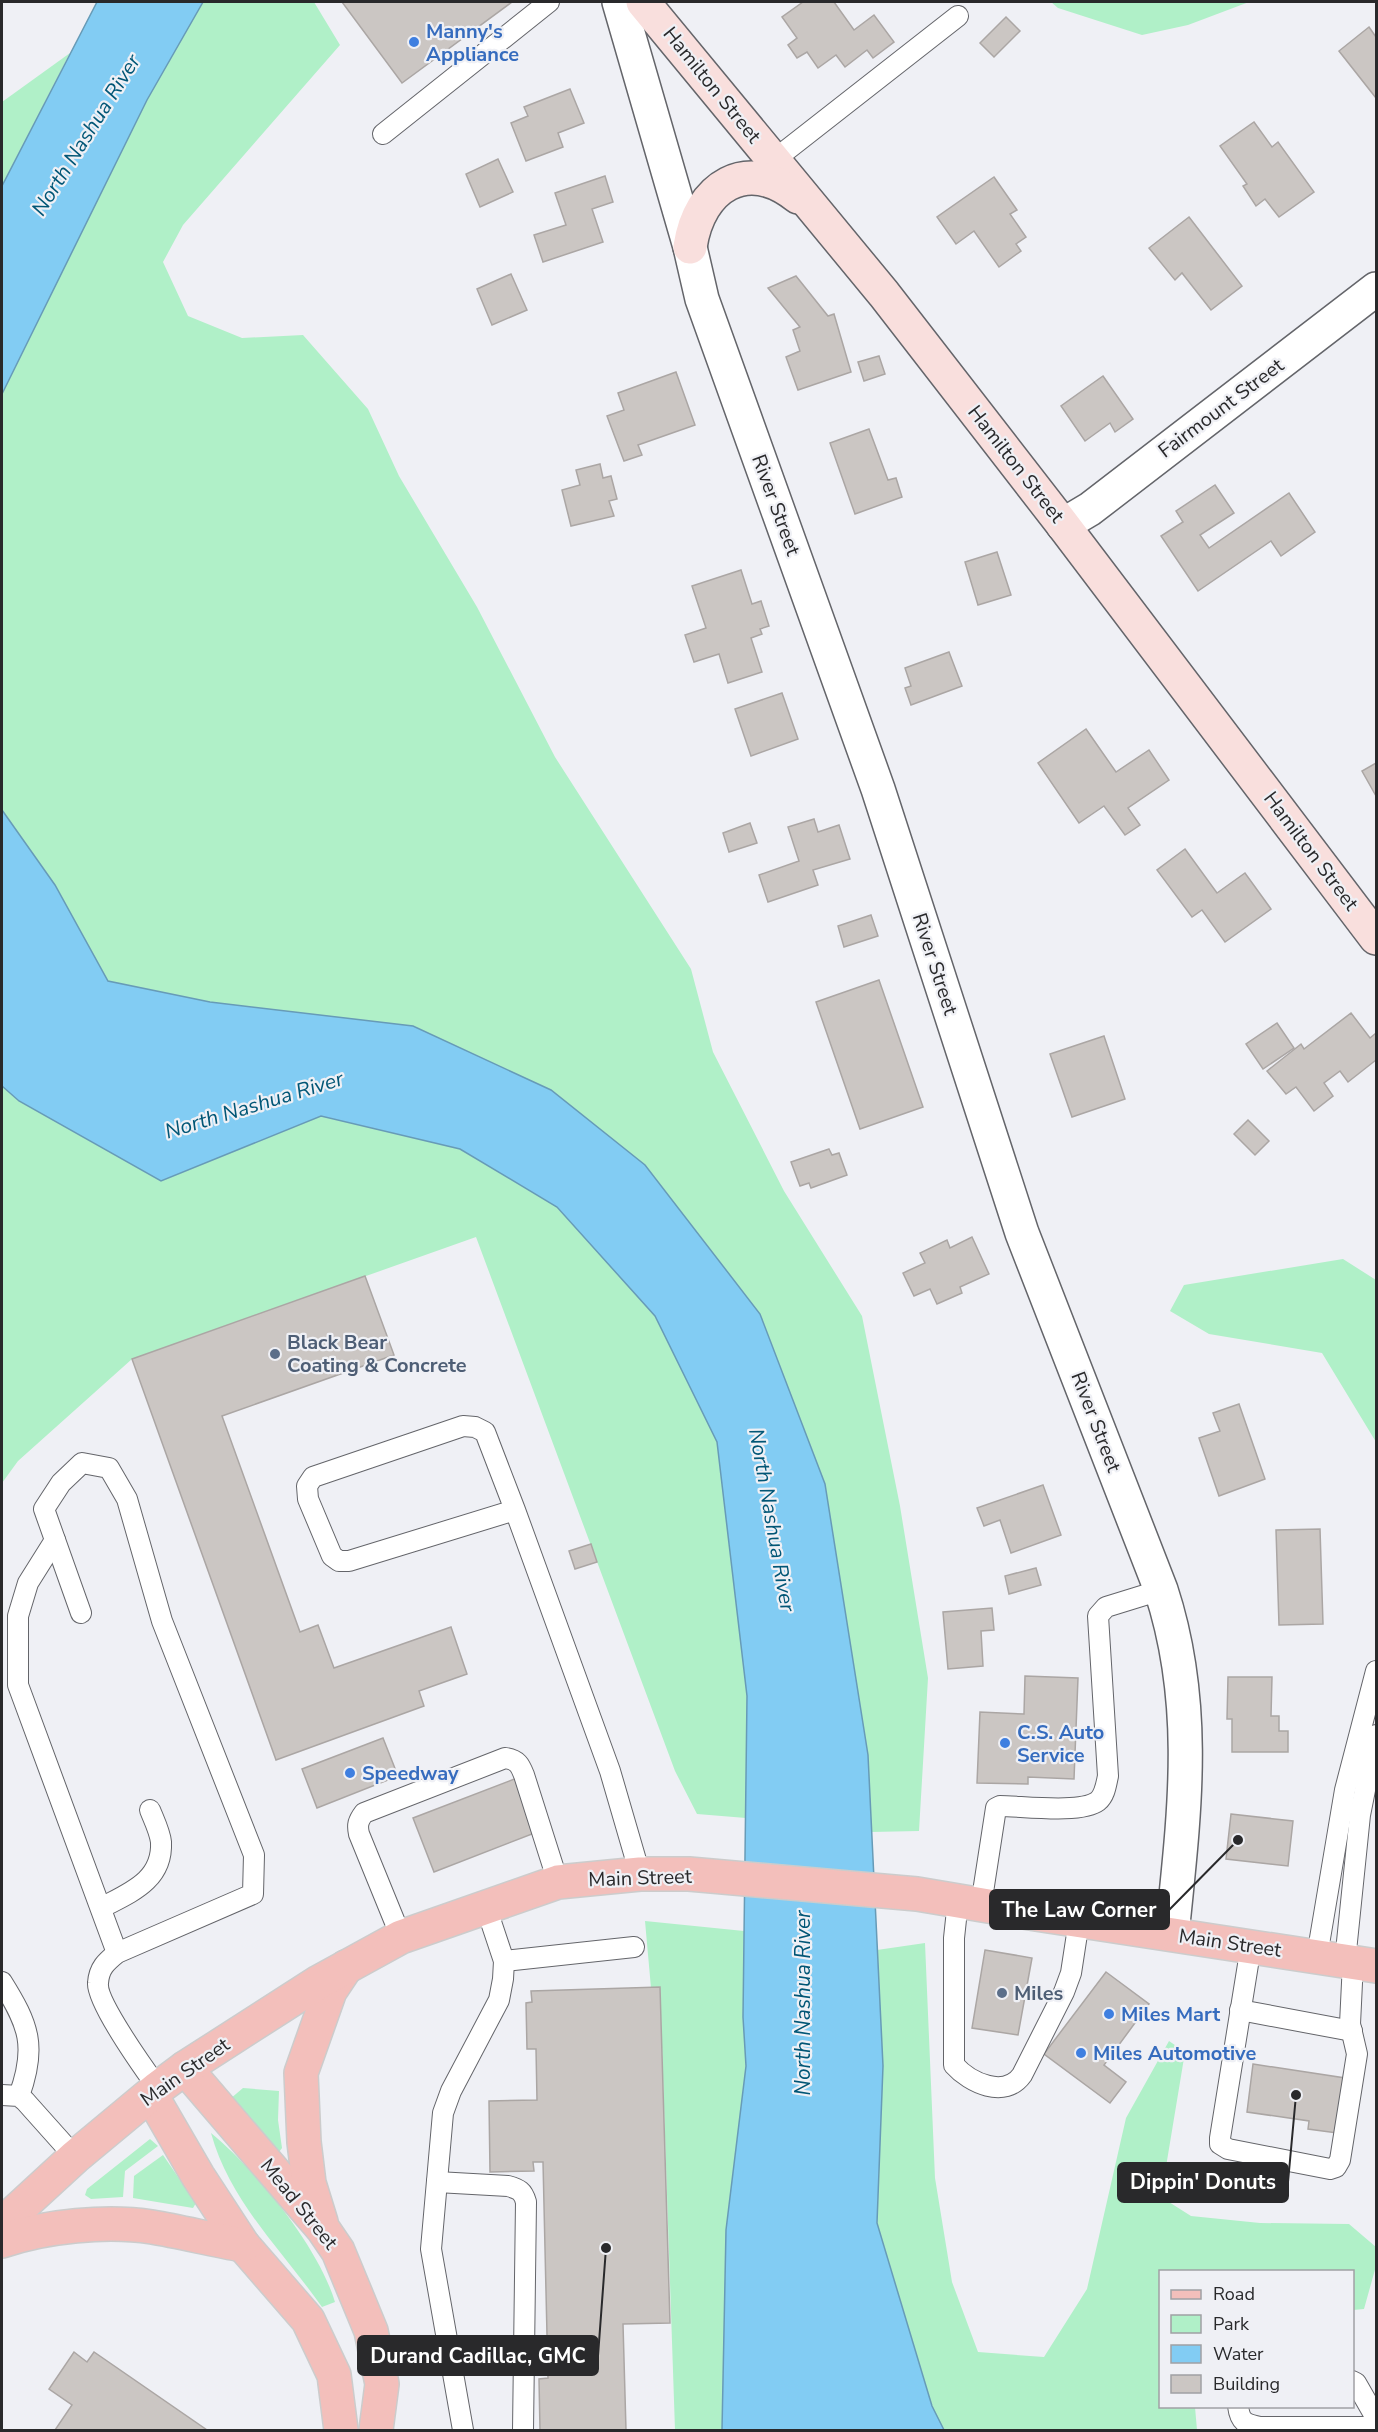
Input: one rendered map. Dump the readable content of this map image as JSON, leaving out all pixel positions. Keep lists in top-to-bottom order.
{
  "streets": {
    "main road": ["Hamilton Street", "Main Street", "Mead Street"],
    "street": ["Fairmount Street", "River Street"]
  },
  "crossings": [
    ["Hamilton Street", "Fairmount Street"],
    ["River Street", "Main Street"],
    ["Main Street", "Mead Street"]
  ],
  "water": ["North Nashua River"],
  "places": [
    "Manny's Appliance",
    "Black Bear Coating & Concrete",
    "C.S. Auto Service",
    "Speedway",
    "The Law Corner",
    "Miles",
    "Miles Mart",
    "Miles Automotive",
    "Dippin' Donuts",
    "Durand Cadillac, GMC"
  ],
  "legend": [
    "Road",
    "Park",
    "Water",
    "Building"
  ]
}
